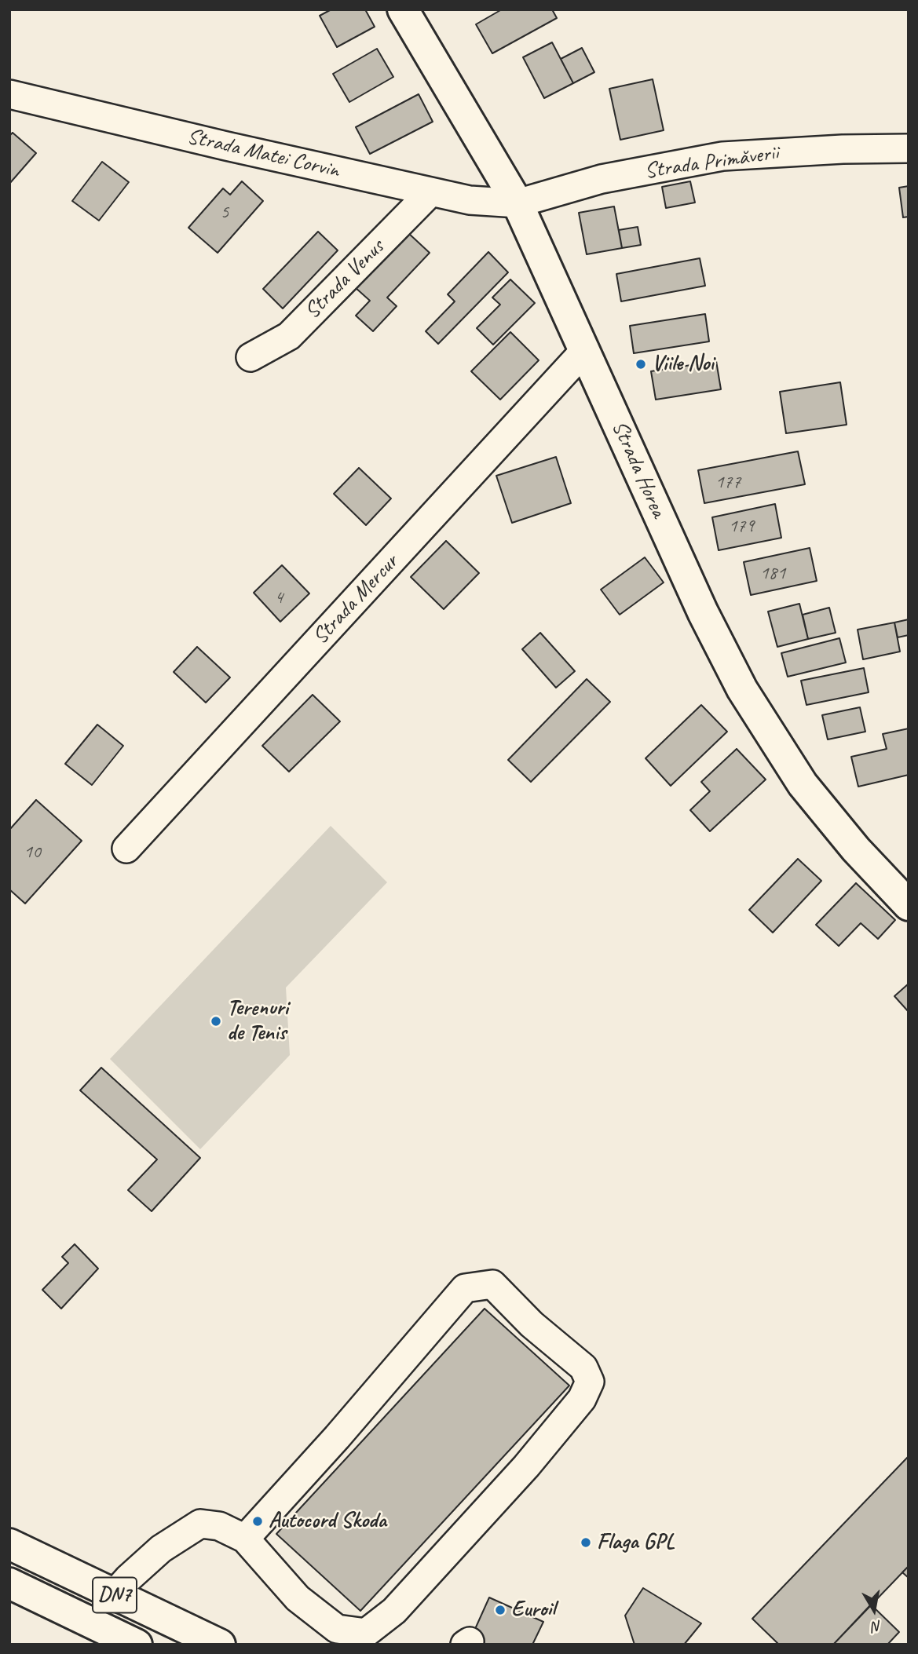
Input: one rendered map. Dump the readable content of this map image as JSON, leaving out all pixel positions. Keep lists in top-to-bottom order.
{
  "streets": {
    "main road": ["Strada Horea", "DN7"],
    "street": [
      "Strada Matei Corvin",
      "Strada Primăverii",
      "Strada Venus",
      "Strada Mercur"
    ]
  },
  "crossings": [
    ["Strada Matei Corvin", "Strada Primăverii"],
    ["Strada Matei Corvin", "Strada Venus"],
    ["Strada Matei Corvin", "Strada Horea"],
    ["Strada Primăverii", "Strada Horea"],
    ["Strada Horea", "Strada Mercur"]
  ],
  "places": [
    "Viile Noi",
    "Terenuri de Tenis",
    "Autocord Skoda",
    "Flaga GPL",
    "Euroil"
  ],
  "house_numbers": [
    "5",
    "177",
    "179",
    "181",
    "4",
    "10"
  ],
  "north": "bottom"
}
